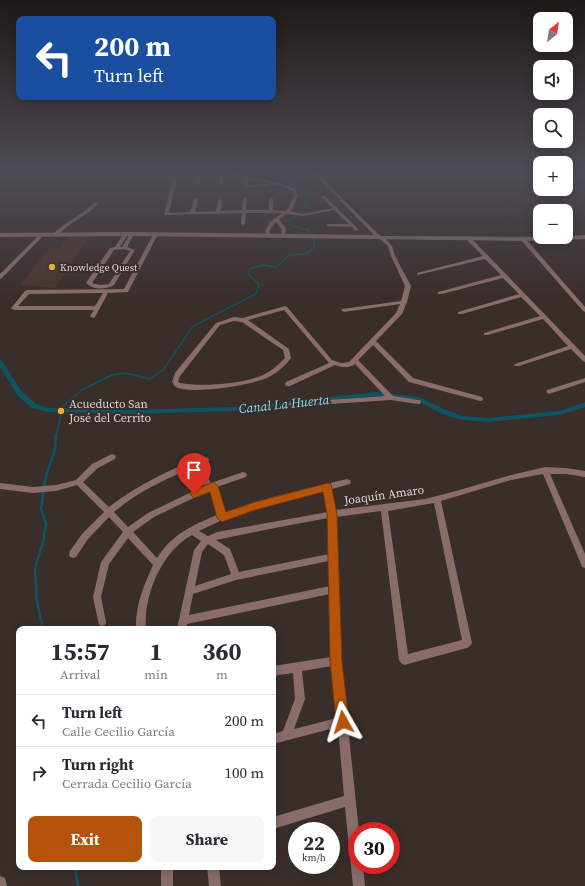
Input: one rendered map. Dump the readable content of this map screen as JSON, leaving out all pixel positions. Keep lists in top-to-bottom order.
{
  "streets": {
    "street": ["Joaquín Amaro"]
  },
  "water": ["Canal La Huerta"],
  "places": ["Knowledge Quest", "Acueducto San José del Cerrito"],
  "north": "top right",
  "page": {
    "map_buttons": ["+", "−"],
    "turn": ["200 m", "Turn left"],
    "eta": [
      "15:57",
      "Arrival",
      "1",
      "min",
      "360",
      "m"
    ],
    "list": [
      {
        "name": "Turn left",
        "note": "Calle Cecilio García",
        "value": "200 m"
      },
      {
        "name": "Turn right",
        "note": "Cerrada Cecilio García",
        "value": "100 m"
      }
    ],
    "buttons": ["Exit", "Share"],
    "speed": "22 km/h",
    "limit": "30"
  }
}
